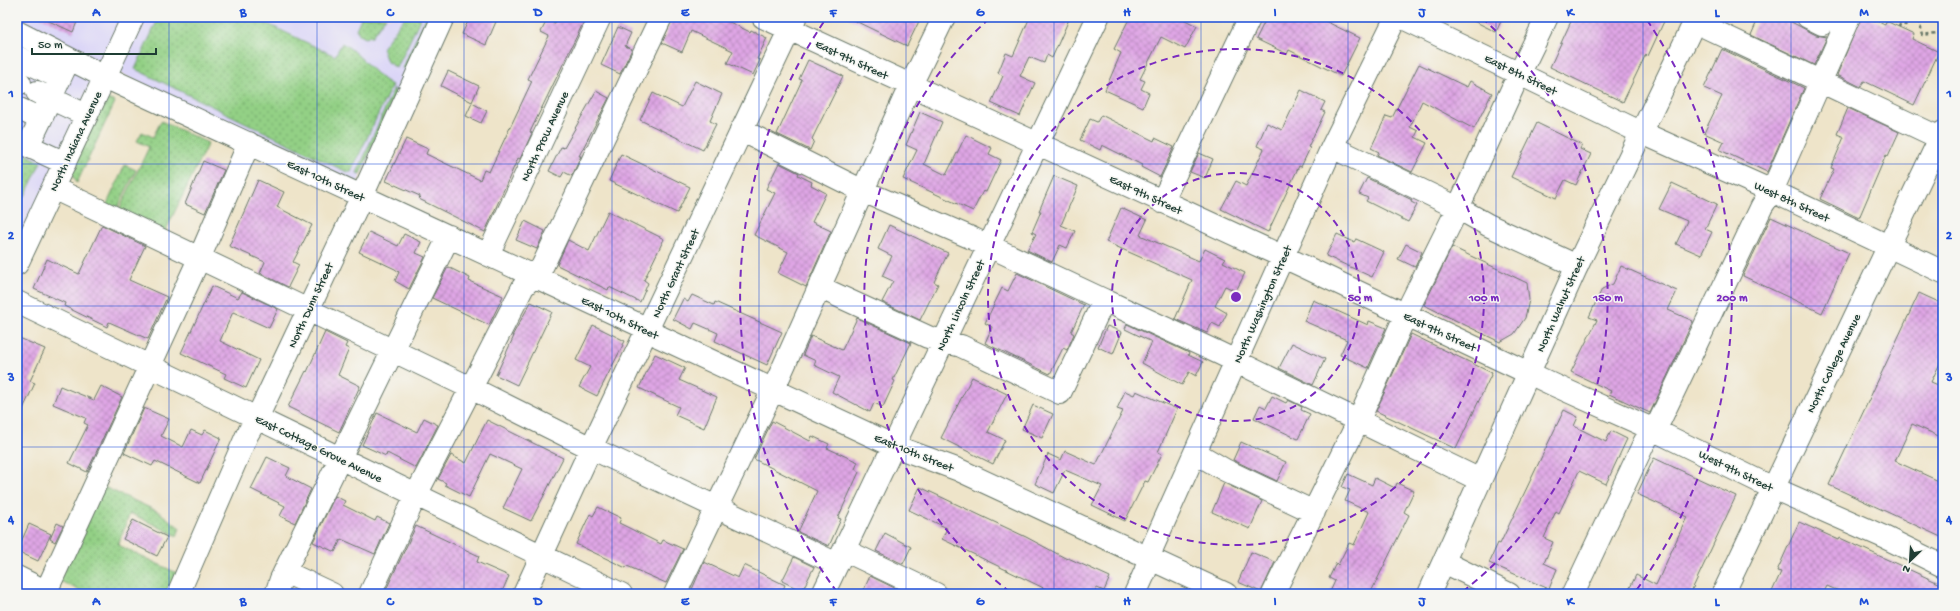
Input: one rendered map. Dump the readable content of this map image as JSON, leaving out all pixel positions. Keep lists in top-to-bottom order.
{
  "streets": {
    "street": [
      "East 9th Street",
      "East 8th Street",
      "North Prow Avenue",
      "North Indiana Avenue",
      "East 10th Street",
      "West 8th Street",
      "North Grant Street",
      "North Washington Street",
      "North Walnut Street",
      "North Dunn Street",
      "North Lincoln Street",
      "North College Avenue",
      "East Cottage Grove Avenue",
      "West 9th Street"
    ]
  },
  "crossings": [
    ["East 9th Street", "North Grant Street"],
    ["East 9th Street", "North Washington Street"],
    ["East 9th Street", "North Walnut Street"],
    ["East 9th Street", "North Lincoln Street"],
    ["East 9th Street", "West 9th Street"],
    ["East 8th Street", "West 8th Street"],
    ["East 8th Street", "North Walnut Street"],
    ["North Prow Avenue", "East 10th Street"],
    ["North Indiana Avenue", "East 10th Street"],
    ["East 10th Street", "North Grant Street"],
    ["East 10th Street", "North Washington Street"],
    ["East 10th Street", "North Dunn Street"],
    ["East 10th Street", "North Lincoln Street"],
    ["West 8th Street", "North Walnut Street"],
    ["West 8th Street", "North College Avenue"],
    ["North Grant Street", "East Cottage Grove Avenue"],
    ["North Walnut Street", "West 9th Street"],
    ["North Dunn Street", "East Cottage Grove Avenue"],
    ["North College Avenue", "West 9th Street"]
  ],
  "scale_bar": "50 m",
  "north": "bottom left",
  "grid": {
    "columns": [
      "A",
      "B",
      "C",
      "D",
      "E",
      "F",
      "G",
      "H",
      "I",
      "J",
      "K",
      "L",
      "M"
    ],
    "rows": [
      "1",
      "2",
      "3",
      "4"
    ]
  },
  "rings": [
    "50 m",
    "100 m",
    "150 m",
    "200 m"
  ]
}
